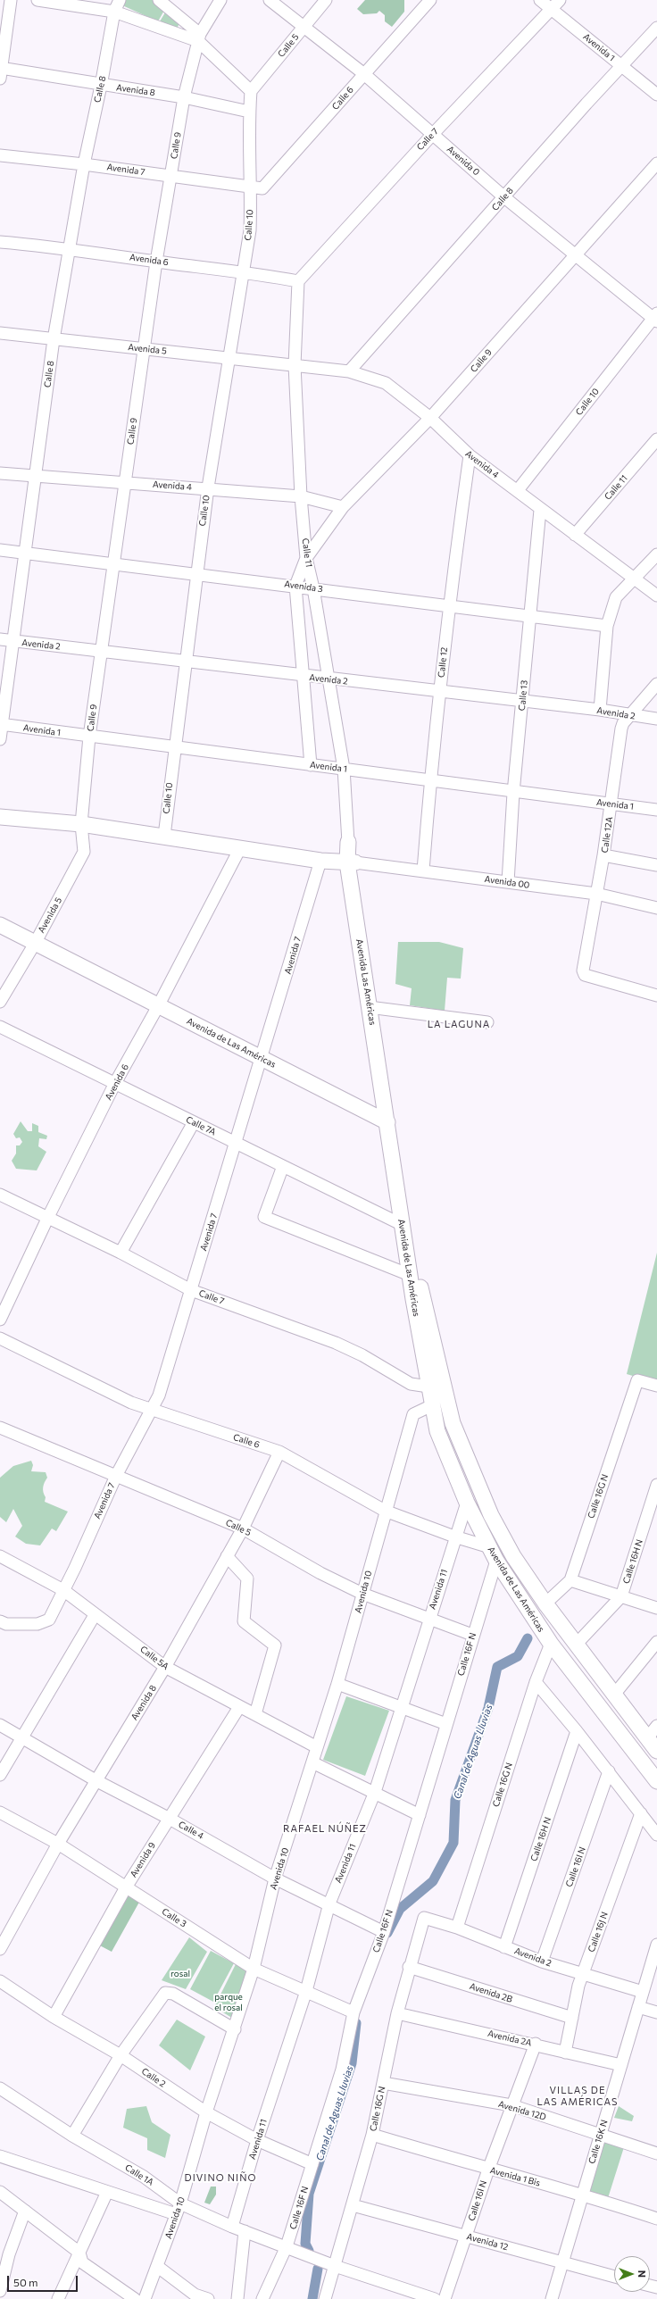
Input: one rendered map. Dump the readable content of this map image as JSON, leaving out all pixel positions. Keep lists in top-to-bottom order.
{
  "streets": {
    "main road": ["Avenida Las Américas", "Avenida de Las Américas"],
    "street": [
      "Calle 5",
      "Avenida 1",
      "Calle 8",
      "Avenida 8",
      "Calle 6",
      "Calle 7",
      "Calle 9",
      "Avenida 0",
      "Avenida 7",
      "Calle 10",
      "Avenida 6",
      "Avenida 5",
      "Avenida 4",
      "Calle 11",
      "Avenida 3",
      "Avenida 2",
      "Calle 12",
      "Calle 13",
      "Calle 12A",
      "Avenida 00",
      "Calle 7A",
      "Calle 16G N",
      "Calle 16H N",
      "Avenida 11",
      "Avenida 10",
      "Calle 16F N",
      "Calle 5A",
      "Calle 4",
      "Avenida 9",
      "Calle 16I N",
      "Calle 3",
      "Calle 16J N",
      "Avenida 2B",
      "Avenida 2A",
      "Calle 2",
      "Avenida 12D",
      "Calle 16K N",
      "Calle 1A",
      "Avenida 1 Bis",
      "Avenida 12"
    ]
  },
  "crossings": [
    ["Calle 5", "Avenida 8"],
    ["Calle 5", "Avenida 0"],
    ["Calle 5", "Avenida 7"],
    ["Calle 5", "Avenida 11"],
    ["Calle 5", "Avenida 10"],
    ["Calle 5", "Calle 16F N"],
    ["Avenida 1", "Calle 8"],
    ["Avenida 1", "Calle 7"],
    ["Avenida 1", "Calle 9"],
    ["Avenida 1", "Calle 10"],
    ["Avenida 1", "Calle 11"],
    ["Avenida 1", "Calle 12"],
    ["Avenida 1", "Calle 13"],
    ["Avenida 1", "Calle 12A"],
    ["Calle 8", "Avenida 8"],
    ["Calle 8", "Avenida 0"],
    ["Calle 8", "Avenida 7"],
    ["Calle 8", "Avenida 6"],
    ["Calle 8", "Avenida 5"],
    ["Calle 8", "Avenida 4"],
    ["Calle 8", "Avenida 3"],
    ["Calle 8", "Avenida 2"],
    ["Avenida 8", "Calle 6"],
    ["Avenida 8", "Calle 9"],
    ["Avenida 8", "Calle 5A"],
    ["Avenida 8", "Calle 4"],
    ["Avenida 8", "Calle 3"],
    ["Calle 6", "Avenida 0"],
    ["Calle 6", "Avenida 7"],
    ["Calle 6", "Calle 10"],
    ["Calle 6", "Avenida de Las Américas"],
    ["Calle 6", "Avenida 11"],
    ["Calle 6", "Avenida 10"],
    ["Calle 6", "Calle 16F N"],
    ["Calle 7", "Avenida 0"],
    ["Calle 7", "Avenida 7"],
    ["Calle 7", "Avenida 6"],
    ["Calle 7", "Calle 11"],
    ["Calle 7", "Avenida de Las Américas"],
    ["Calle 9", "Avenida 0"],
    ["Calle 9", "Avenida 7"],
    ["Calle 9", "Avenida 6"],
    ["Calle 9", "Avenida 5"],
    ["Calle 9", "Avenida 4"],
    ["Calle 9", "Calle 11"],
    ["Calle 9", "Avenida 3"],
    ["Calle 9", "Avenida 2"],
    ["Avenida 0", "Calle 10"],
    ["Avenida 7", "Calle 10"],
    ["Avenida 7", "Avenida de Las Américas"],
    ["Avenida 7", "Calle 7A"],
    ["Avenida 7", "Calle 5A"],
    ["Calle 10", "Avenida 6"],
    ["Calle 10", "Avenida 5"],
    ["Calle 10", "Avenida 4"],
    ["Calle 10", "Avenida 3"],
    ["Calle 10", "Avenida 2"],
    ["Avenida 6", "Calle 11"],
    ["Avenida 6", "Avenida de Las Américas"],
    ["Avenida 6", "Calle 7A"],
    ["Avenida 5", "Avenida 4"],
    ["Avenida 5", "Calle 11"],
    ["Avenida 5", "Avenida de Las Américas"],
    ["Avenida 4", "Calle 11"],
    ["Avenida 4", "Calle 12"],
    ["Avenida 4", "Calle 13"],
    ["Calle 11", "Avenida 3"],
    ["Calle 11", "Avenida 2"],
    ["Calle 11", "Avenida de Las Américas"],
    ["Avenida 3", "Calle 12"],
    ["Avenida 3", "Calle 13"],
    ["Avenida 2", "Calle 12"],
    ["Avenida 2", "Calle 13"],
    ["Avenida 2", "Calle 12A"],
    ["Avenida 2", "Calle 16G N"],
    ["Avenida 2", "Calle 16H N"],
    ["Avenida 2", "Calle 16I N"],
    ["Avenida 2", "Calle 16J N"],
    ["Avenida 2", "Calle 16K N"],
    ["Calle 12", "Avenida 00"],
    ["Calle 13", "Avenida 00"],
    ["Calle 12A", "Avenida 00"],
    ["Avenida 00", "Avenida Las Américas"],
    ["Avenida 00", "Avenida de Las Américas"],
    ["Avenida Las Américas", "Avenida de Las Américas"],
    ["Avenida de Las Américas", "Calle 7A"],
    ["Avenida de Las Américas", "Calle 16G N"],
    ["Avenida de Las Américas", "Calle 16H N"],
    ["Avenida de Las Américas", "Avenida 11"],
    ["Avenida de Las Américas", "Avenida 10"],
    ["Avenida de Las Américas", "Calle 16F N"],
    ["Calle 16G N", "Avenida 2B"],
    ["Calle 16G N", "Avenida 2A"],
    ["Calle 16G N", "Avenida 12D"],
    ["Calle 16G N", "Avenida 1 Bis"],
    ["Calle 16G N", "Avenida 12"],
    ["Avenida 11", "Calle 4"],
    ["Avenida 11", "Calle 3"],
    ["Avenida 11", "Calle 2"],
    ["Avenida 11", "Calle 1A"],
    ["Avenida 10", "Calle 5A"],
    ["Avenida 10", "Calle 4"],
    ["Avenida 10", "Calle 3"],
    ["Avenida 10", "Calle 2"],
    ["Avenida 10", "Calle 1A"],
    ["Calle 16F N", "Calle 4"],
    ["Calle 16F N", "Calle 3"],
    ["Calle 16F N", "Calle 2"],
    ["Calle 16F N", "Calle 1A"],
    ["Calle 5A", "Avenida 9"],
    ["Calle 4", "Avenida 9"],
    ["Avenida 9", "Calle 3"],
    ["Avenida 9", "Calle 2"],
    ["Calle 16I N", "Avenida 2A"],
    ["Calle 16I N", "Avenida 12D"],
    ["Calle 16I N", "Avenida 1 Bis"],
    ["Calle 16I N", "Avenida 12"],
    ["Calle 16J N", "Avenida 2B"],
    ["Calle 16J N", "Avenida 2A"],
    ["Avenida 2A", "Calle 16K N"],
    ["Avenida 12D", "Calle 16K N"],
    ["Calle 16K N", "Avenida 1 Bis"],
    ["Calle 16K N", "Avenida 12"]
  ],
  "districts": [
    "LA LAGUNA",
    "RAFAEL NÚÑEZ",
    "VILLAS DE LAS AMÉRICAS",
    "DIVINO NIÑO"
  ],
  "water": ["Canal de Aguas Lluvias"],
  "parks": ["rosal", "parque el rosal"],
  "scale_bar": "50 m",
  "north": "right"
}
